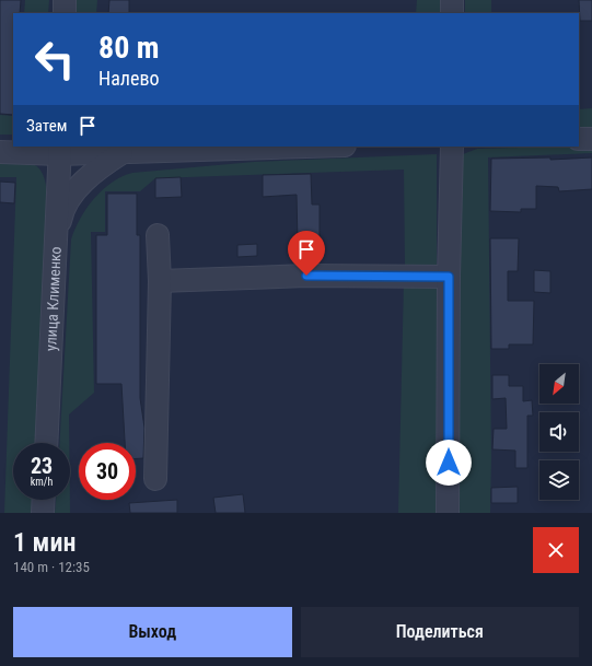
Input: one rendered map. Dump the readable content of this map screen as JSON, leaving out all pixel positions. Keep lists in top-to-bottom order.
{
  "streets": {
    "street": ["улица Клименко"]
  },
  "north": "bottom left",
  "page": {
    "turn": ["80 m", "Налево"],
    "then": "Затем",
    "speed": "23 km/h",
    "limit": "30",
    "heading": ["1 мин", "140 m · 12:35"],
    "buttons": ["Выход", "Поделиться"]
  }
}
